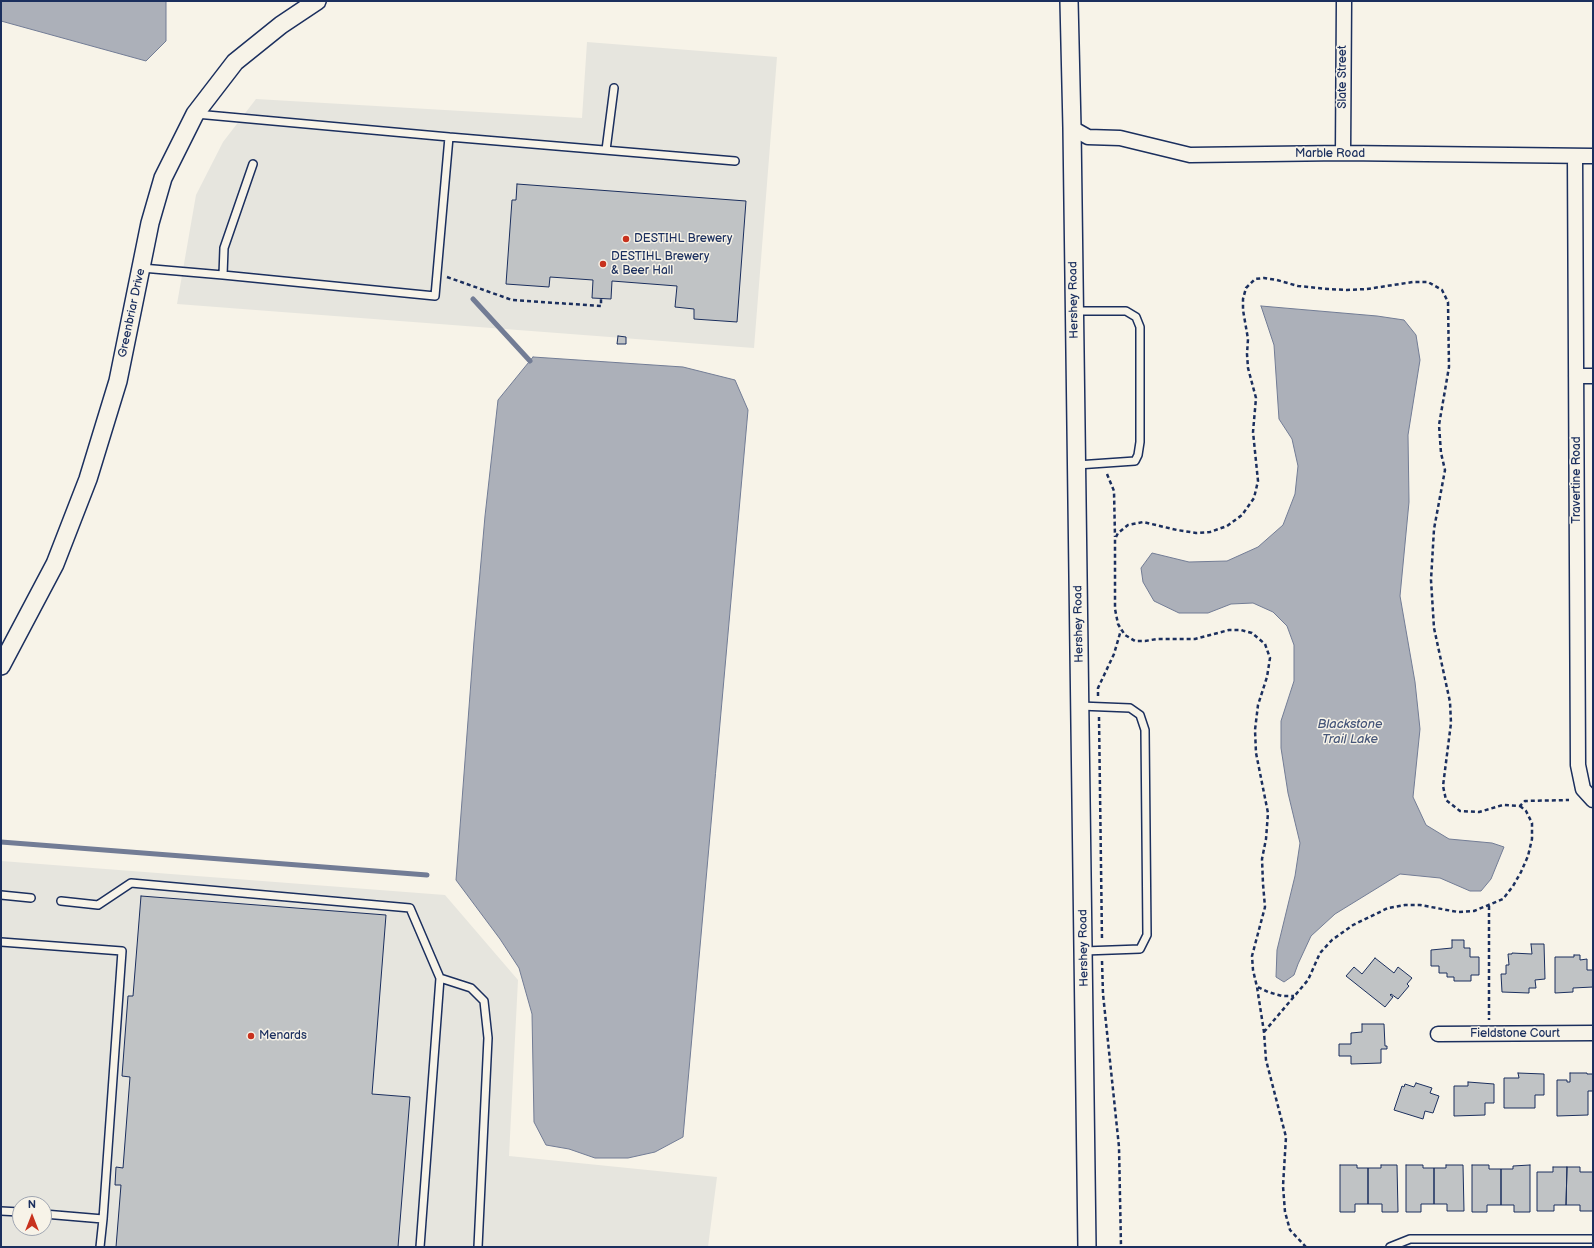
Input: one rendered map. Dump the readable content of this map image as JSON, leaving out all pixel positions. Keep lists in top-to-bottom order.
{
  "streets": {
    "street": [
      "Slate Street",
      "Marble Road",
      "Hershey Road",
      "Greenbriar Drive",
      "Travertine Road",
      "Fieldstone Court"
    ]
  },
  "crossings": [
    ["Slate Street", "Marble Road"],
    ["Marble Road", "Hershey Road"],
    ["Marble Road", "Travertine Road"]
  ],
  "water": ["Blackstone Trail Lake"],
  "places": ["DESTIHL Brewery", "DESTIHL Brewery & Beer Hall", "Menards"],
  "north": "top"
}
